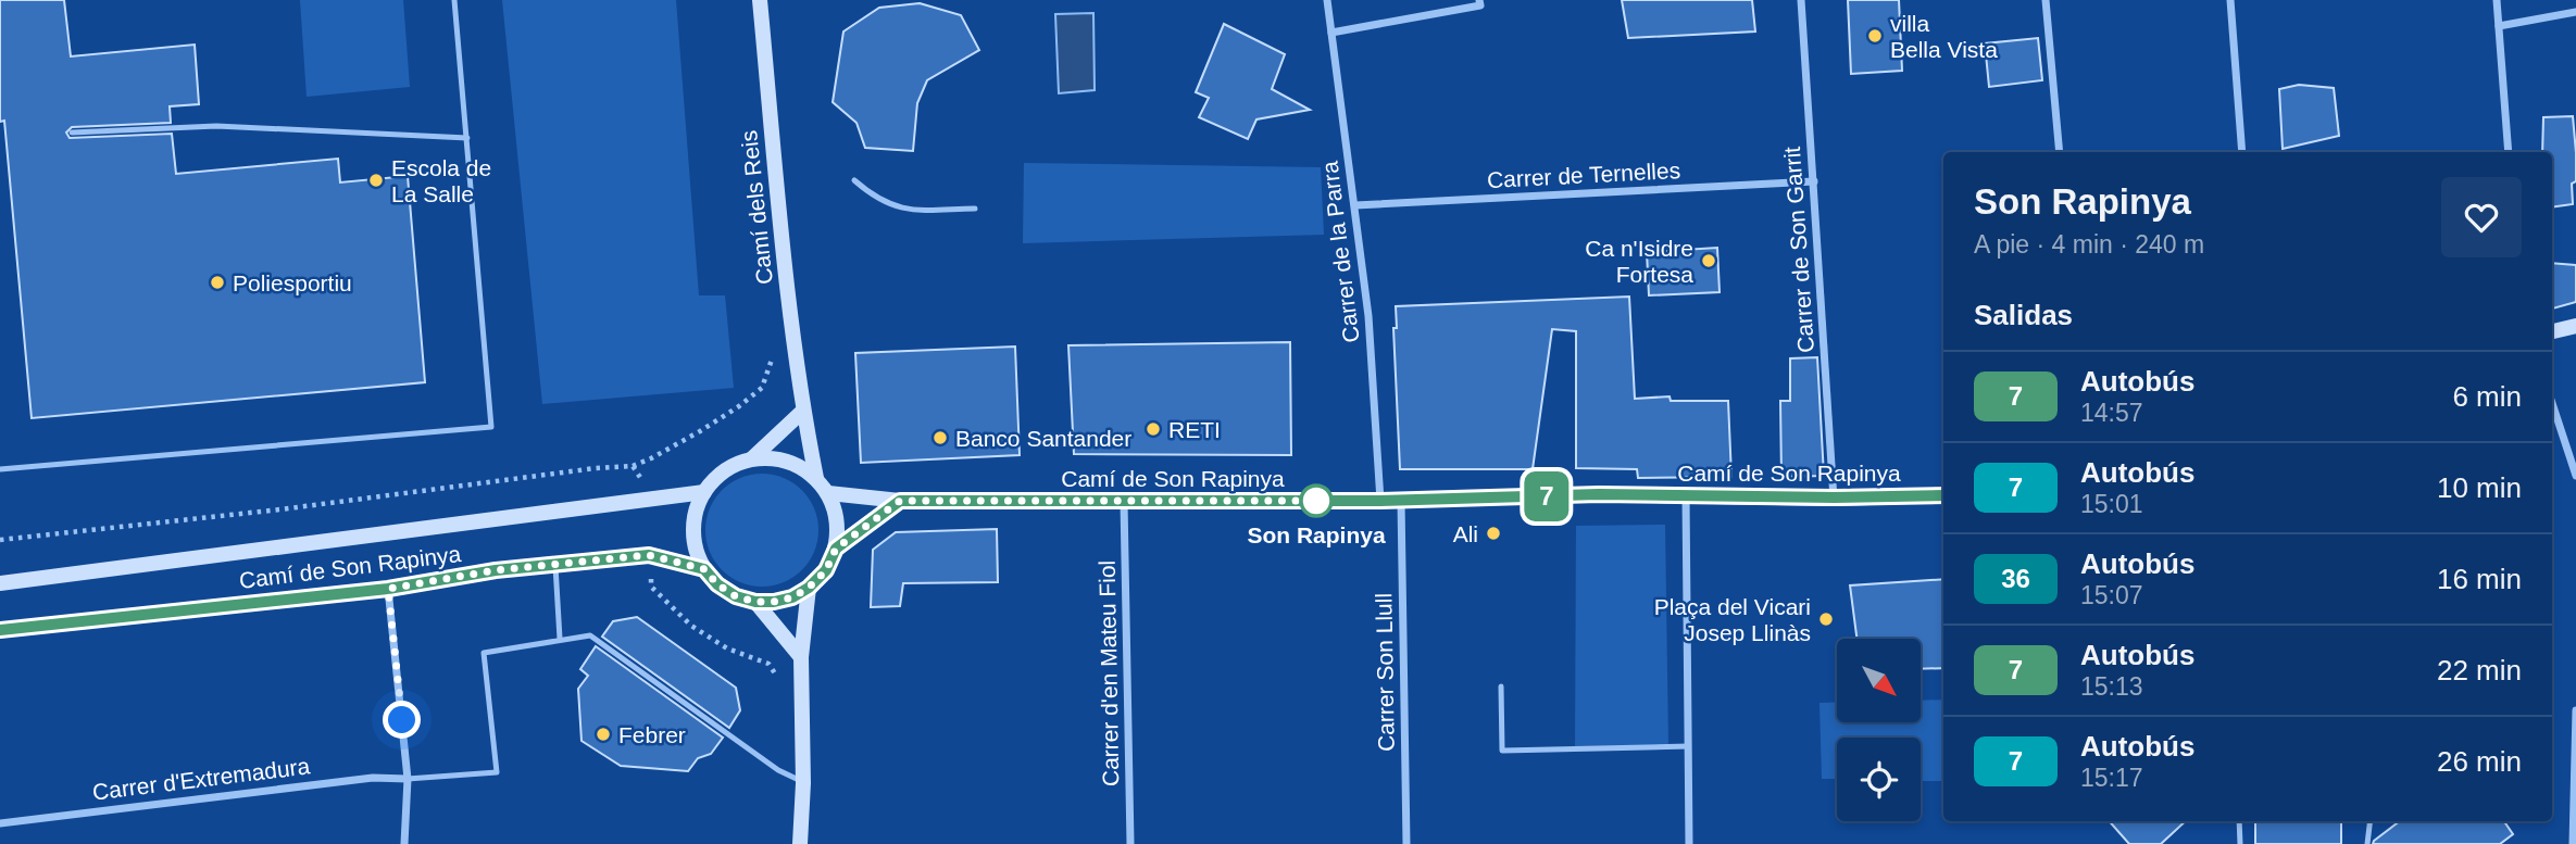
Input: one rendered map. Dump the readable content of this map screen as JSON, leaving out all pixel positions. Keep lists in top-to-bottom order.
{
  "streets": {
    "street": [
      "Carrer de Ternelles",
      "Camí dels Reis",
      "Carrer de Son Garrit",
      "Carrer de la Parra",
      "Camí de Son Rapinya",
      "Carrer Son Llull",
      "Carrer d'en Mateu Fiol",
      "Carrer d'Extremadura"
    ]
  },
  "crossings": [
    ["Carrer de Ternelles", "Carrer de Son Garrit"],
    ["Carrer de Ternelles", "Carrer de la Parra"],
    ["Camí dels Reis", "Camí de Son Rapinya"],
    ["Carrer de Son Garrit", "Camí de Son Rapinya"],
    ["Carrer de la Parra", "Camí de Son Rapinya"],
    ["Camí de Son Rapinya", "Carrer Son Llull"],
    ["Camí de Son Rapinya", "Carrer d'en Mateu Fiol"]
  ],
  "places": [
    "villa Bella Vista",
    "Escola de La Salle",
    "Ca n'Isidre Fortesa",
    "Poliesportiu",
    "RETI",
    "Banco Santander",
    "Son Rapinya",
    "Ali",
    "Plaça del Vicari Josep Llinàs",
    "Febrer"
  ],
  "lines": ["bus line 7"],
  "north": "bottom right",
  "page": {
    "on_map": "7",
    "heading": [
      ["Son Rapinya", "A pie · 4 min · 240 m"],
      "Salidas"
    ],
    "list": [
      {
        "mark": "7",
        "name": "Autobús",
        "note": "14:57",
        "value": "6 min"
      },
      {
        "mark": "7",
        "name": "Autobús",
        "note": "15:01",
        "value": "10 min"
      },
      {
        "mark": "36",
        "name": "Autobús",
        "note": "15:07",
        "value": "16 min"
      },
      {
        "mark": "7",
        "name": "Autobús",
        "note": "15:13",
        "value": "22 min"
      },
      {
        "mark": "7",
        "name": "Autobús",
        "note": "15:17",
        "value": "26 min"
      }
    ]
  }
}
